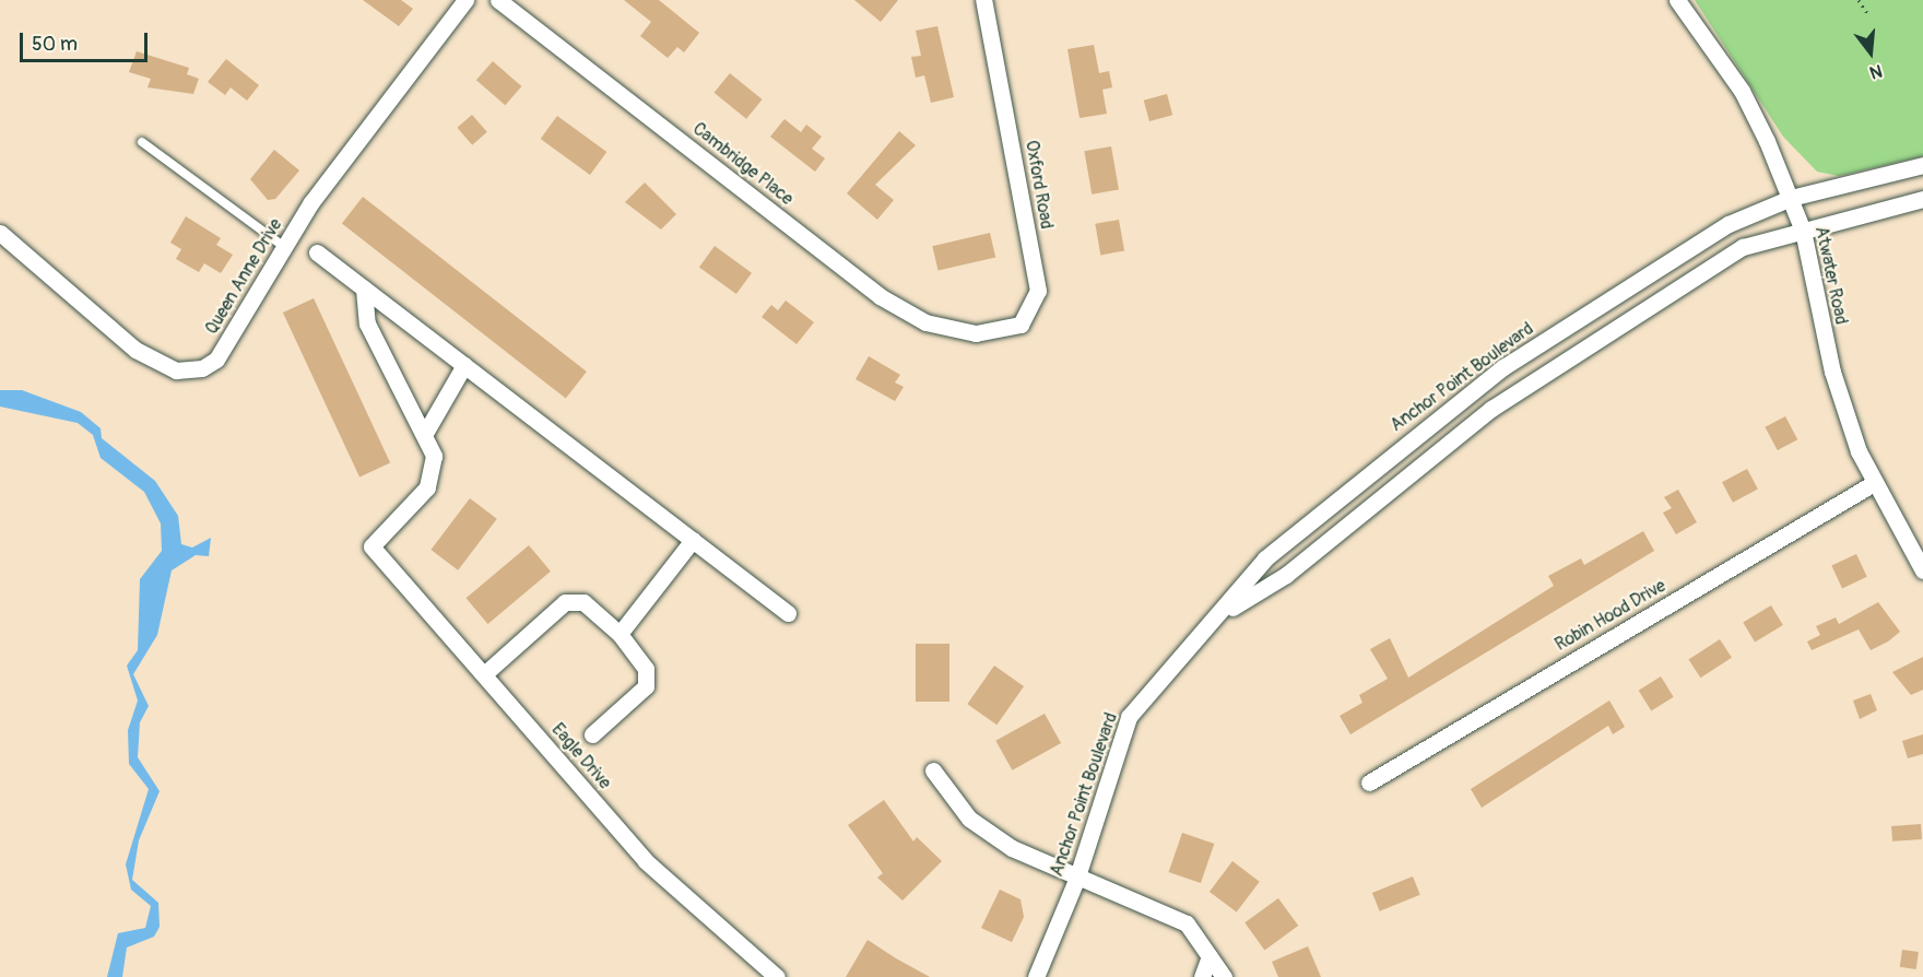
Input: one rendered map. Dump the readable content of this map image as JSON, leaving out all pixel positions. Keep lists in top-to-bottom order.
{
  "streets": {
    "street": [
      "Cambridge Place",
      "Oxford Road",
      "Atwater Road",
      "Queen Anne Drive",
      "Anchor Point Boulevard",
      "Robin Hood Drive",
      "Eagle Drive"
    ]
  },
  "crossings": [
    ["Cambridge Place", "Oxford Road"],
    ["Atwater Road", "Anchor Point Boulevard"],
    ["Atwater Road", "Robin Hood Drive"]
  ],
  "scale_bar": "50 m",
  "north": "bottom"
}
